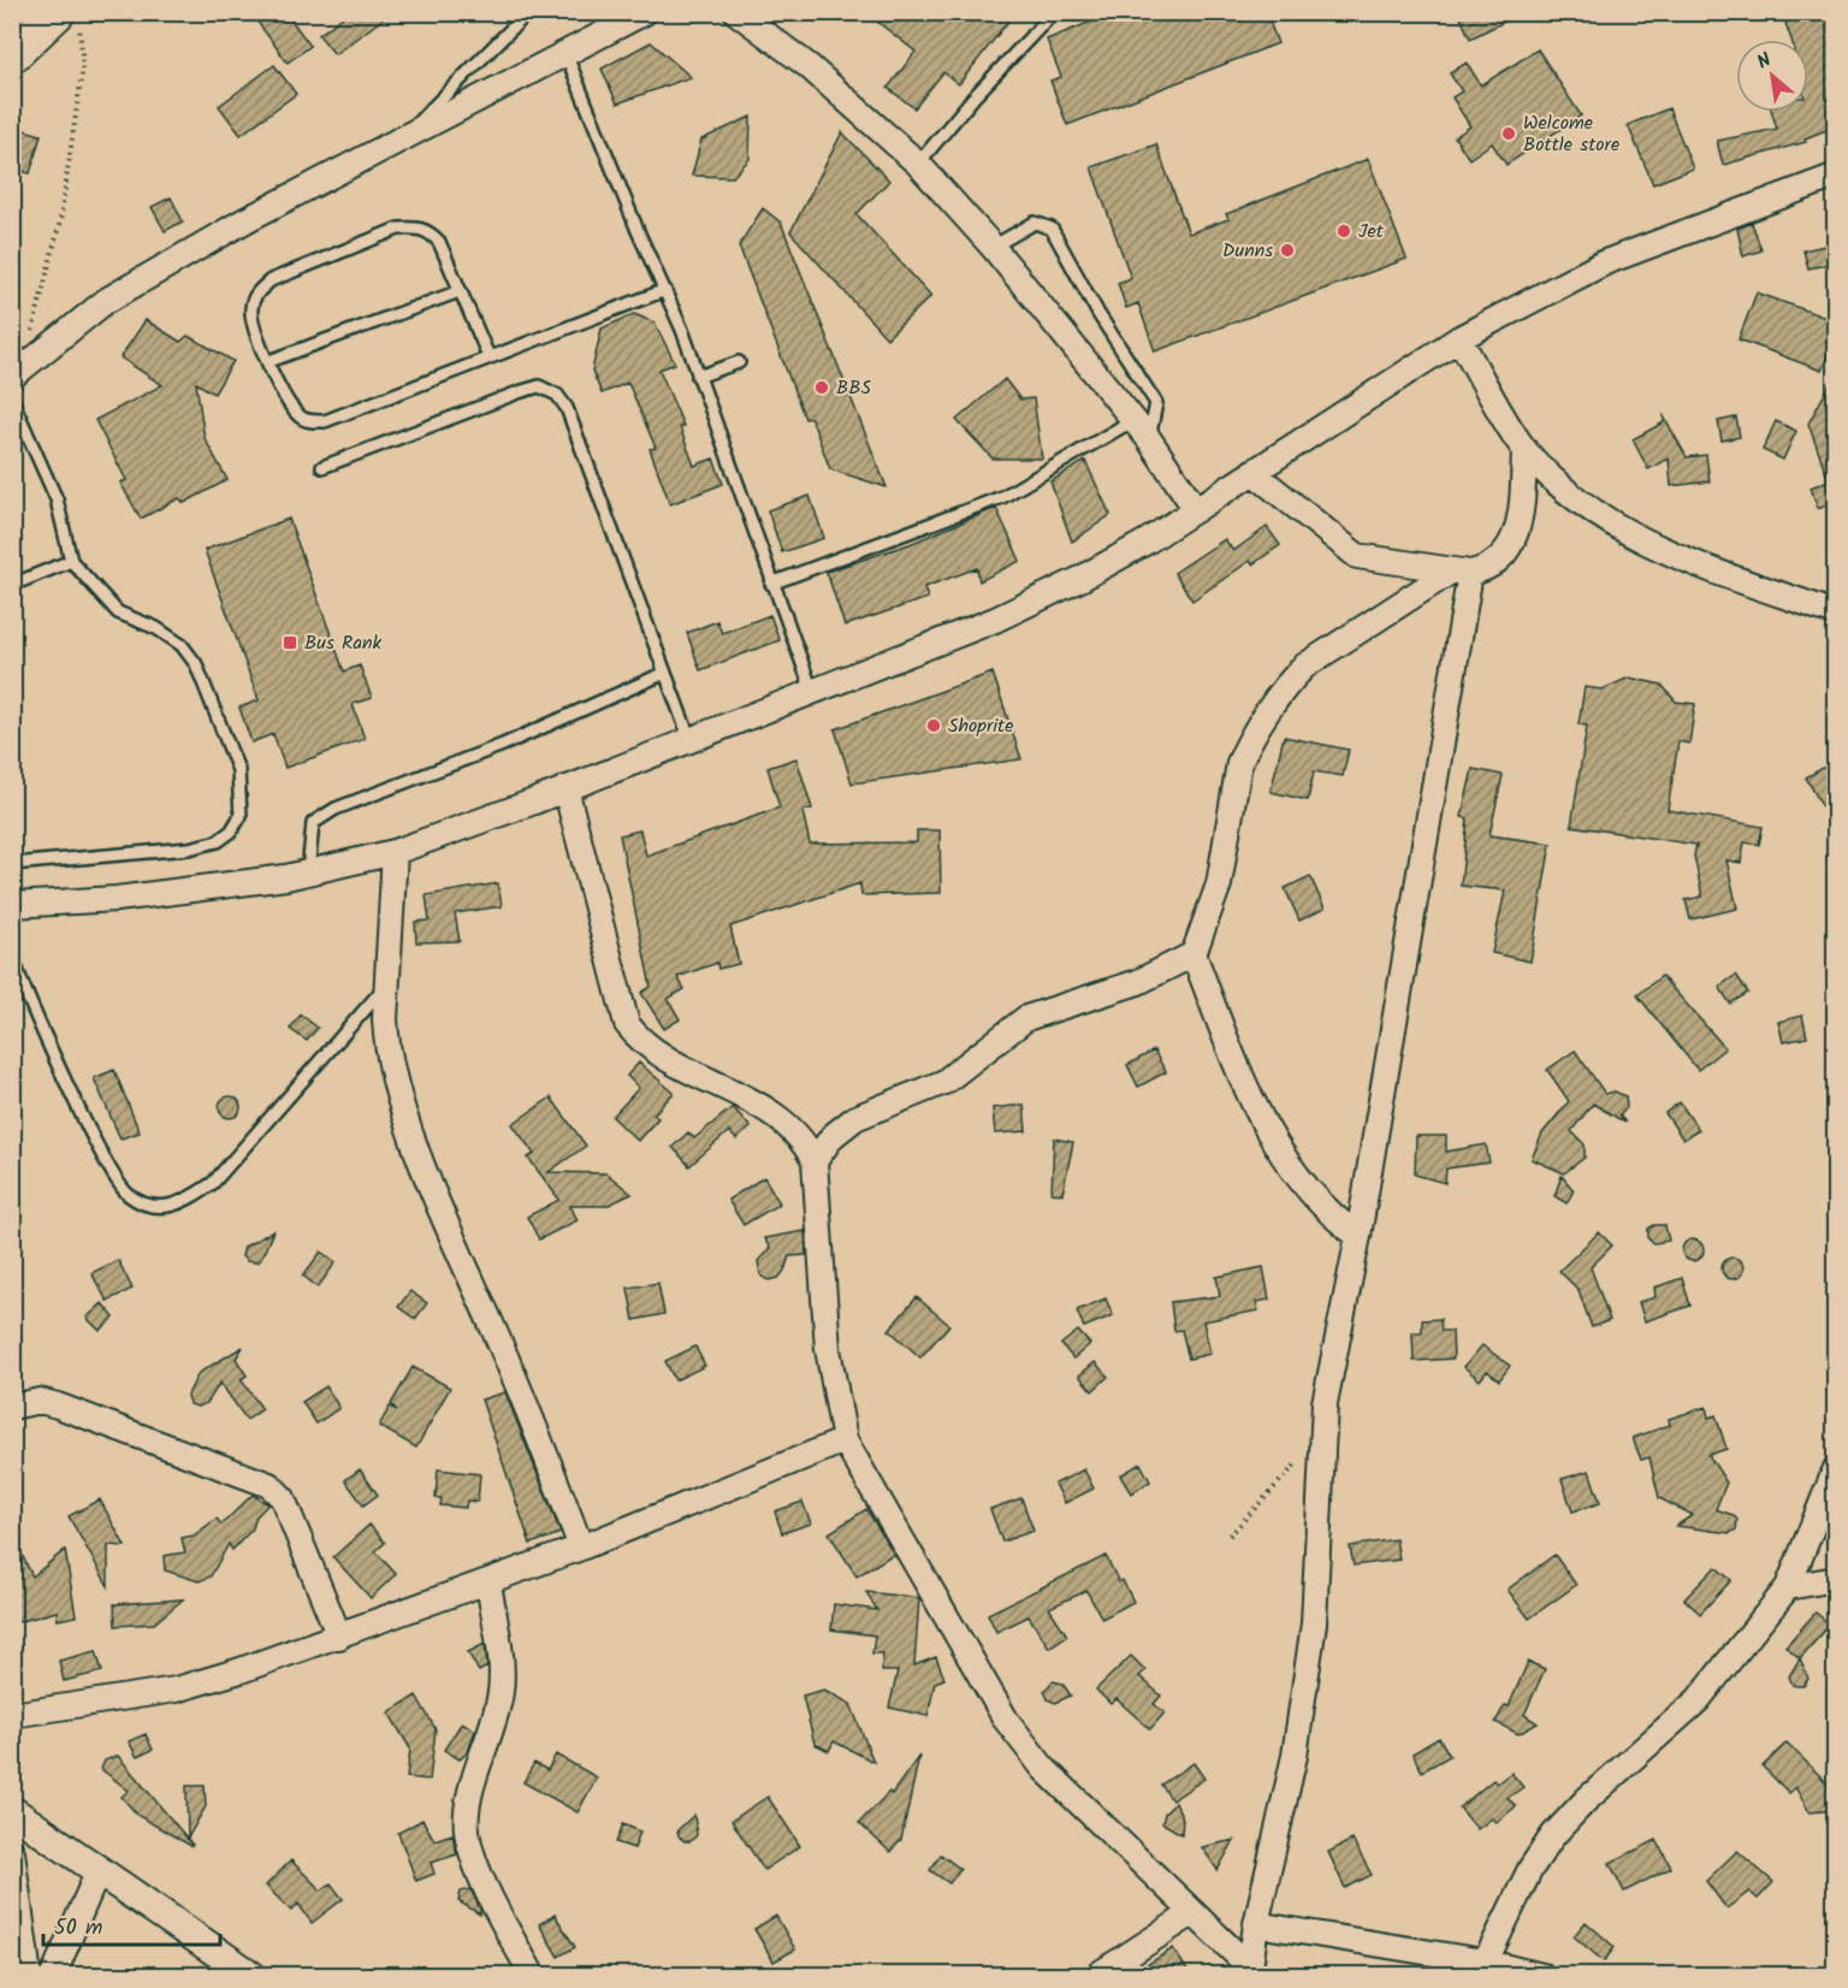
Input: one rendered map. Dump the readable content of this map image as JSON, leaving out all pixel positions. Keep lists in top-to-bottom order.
{
  "places": {
    "other": [
      "Welcome Bottle store",
      "Jet",
      "Dunns",
      "BBS",
      "Shoprite"
    ],
    "transit": ["Bus Rank"]
  },
  "scale_bar": "50 m",
  "north": "top left"
}
